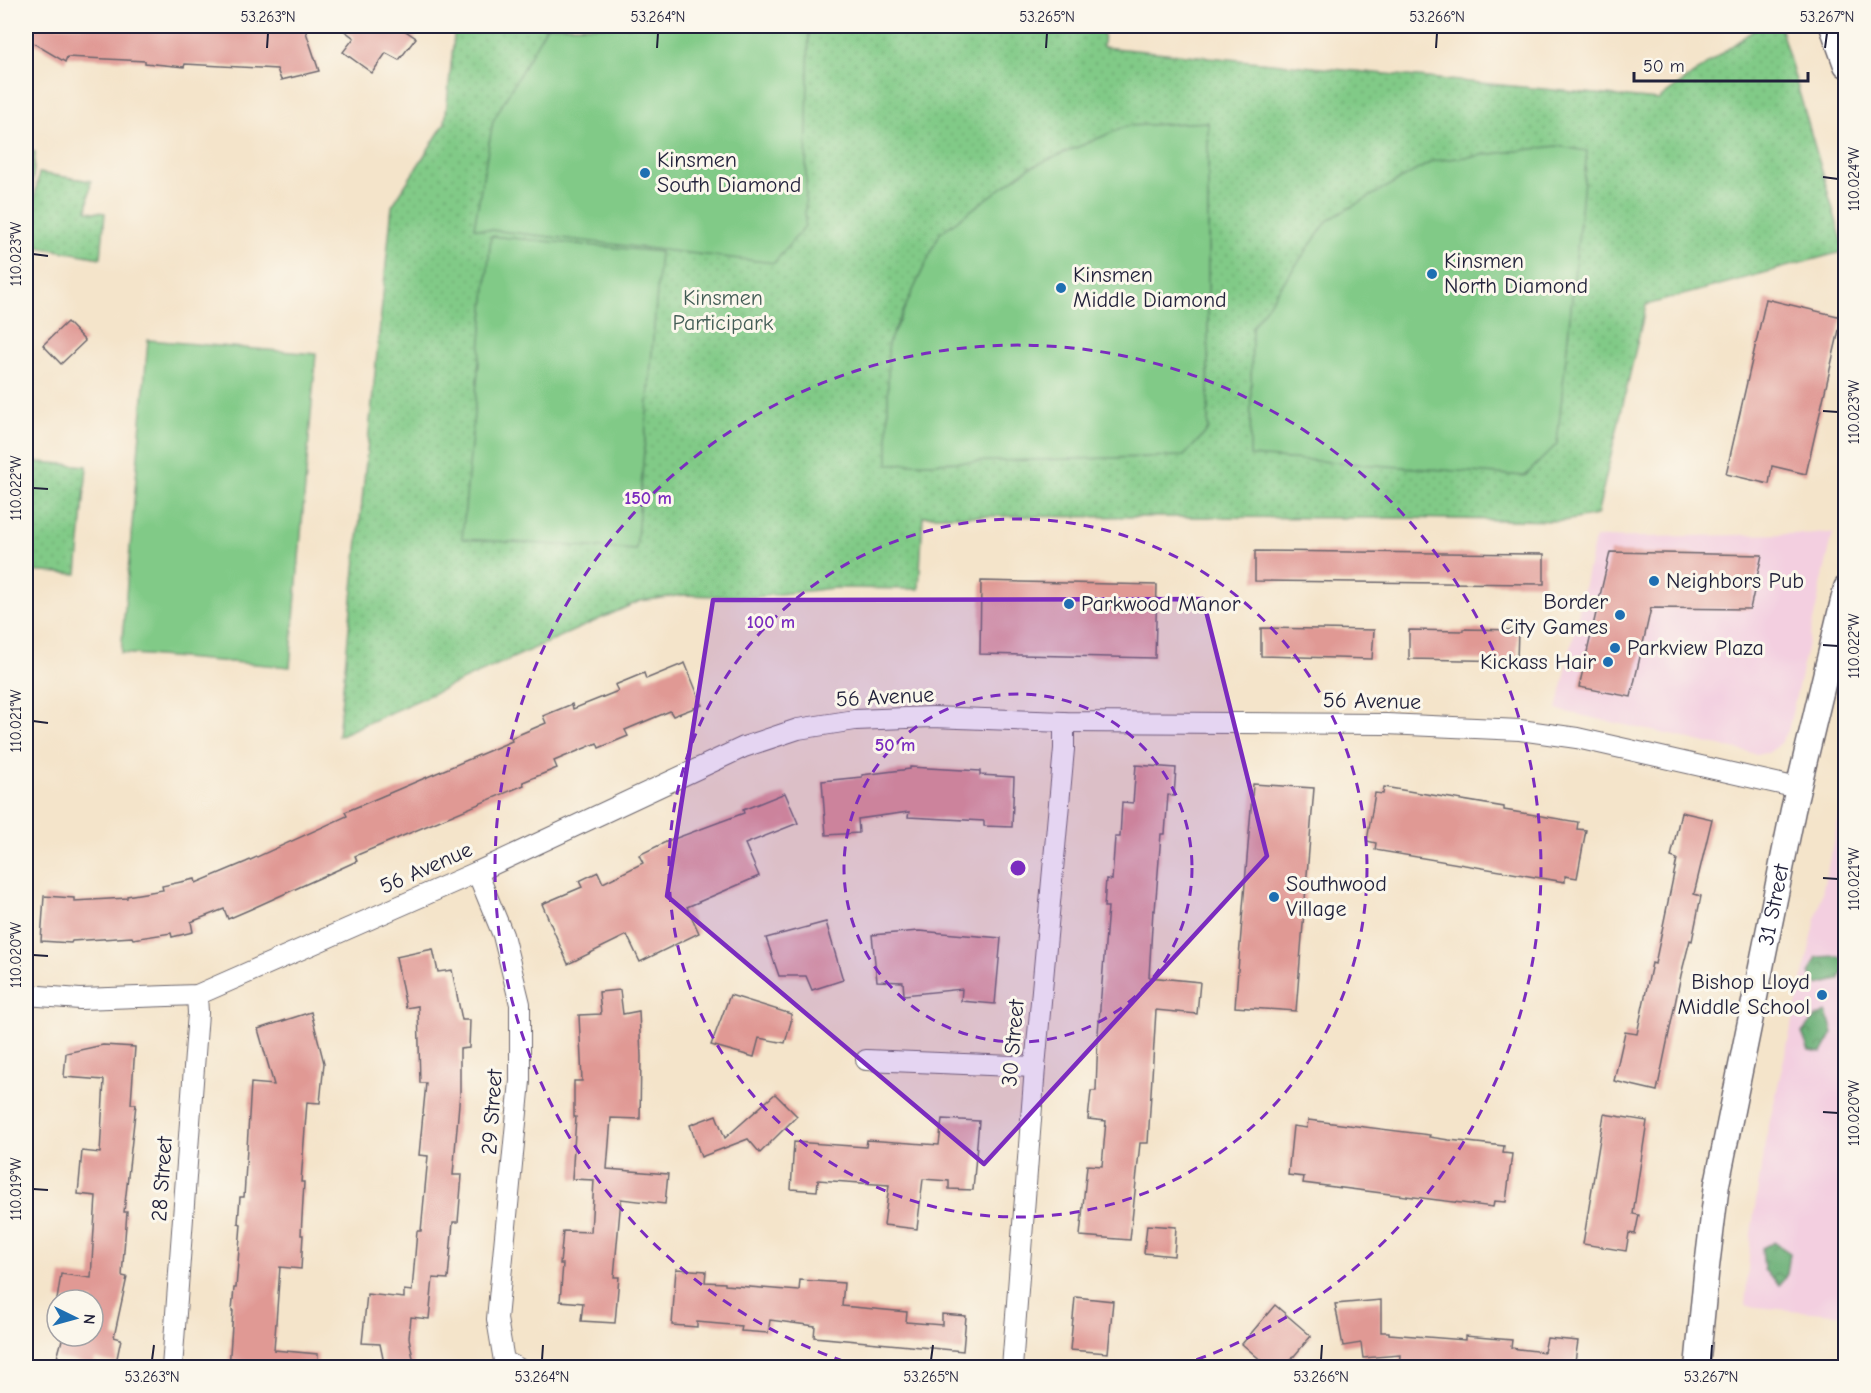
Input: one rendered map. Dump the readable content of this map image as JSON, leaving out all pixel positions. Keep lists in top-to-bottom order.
{
  "streets": {
    "street": [
      "56 Avenue",
      "31 Street",
      "30 Street",
      "29 Street",
      "28 Street"
    ]
  },
  "crossings": [
    ["56 Avenue", "31 Street"],
    ["56 Avenue", "30 Street"],
    ["56 Avenue", "29 Street"],
    ["56 Avenue", "28 Street"]
  ],
  "parks": ["Kinsmen Participark"],
  "places": [
    "Kinsmen South Diamond",
    "Kinsmen North Diamond",
    "Kinsmen Middle Diamond",
    "Neighbors Pub",
    "Parkwood Manor",
    "Border City Games",
    "Parkview Plaza",
    "Kickass Hair",
    "Southwood Village",
    "Bishop Lloyd Middle School"
  ],
  "scale_bar": "50 m",
  "north": "right",
  "coordinates": [
    "53.263°N",
    "53.264°N",
    "53.265°N",
    "53.266°N",
    "53.267°N",
    "110.024°W",
    "110.023°W",
    "110.022°W",
    "110.021°W",
    "110.020°W",
    "110.019°W"
  ],
  "rings": ["150 m", "100 m", "50 m"]
}
